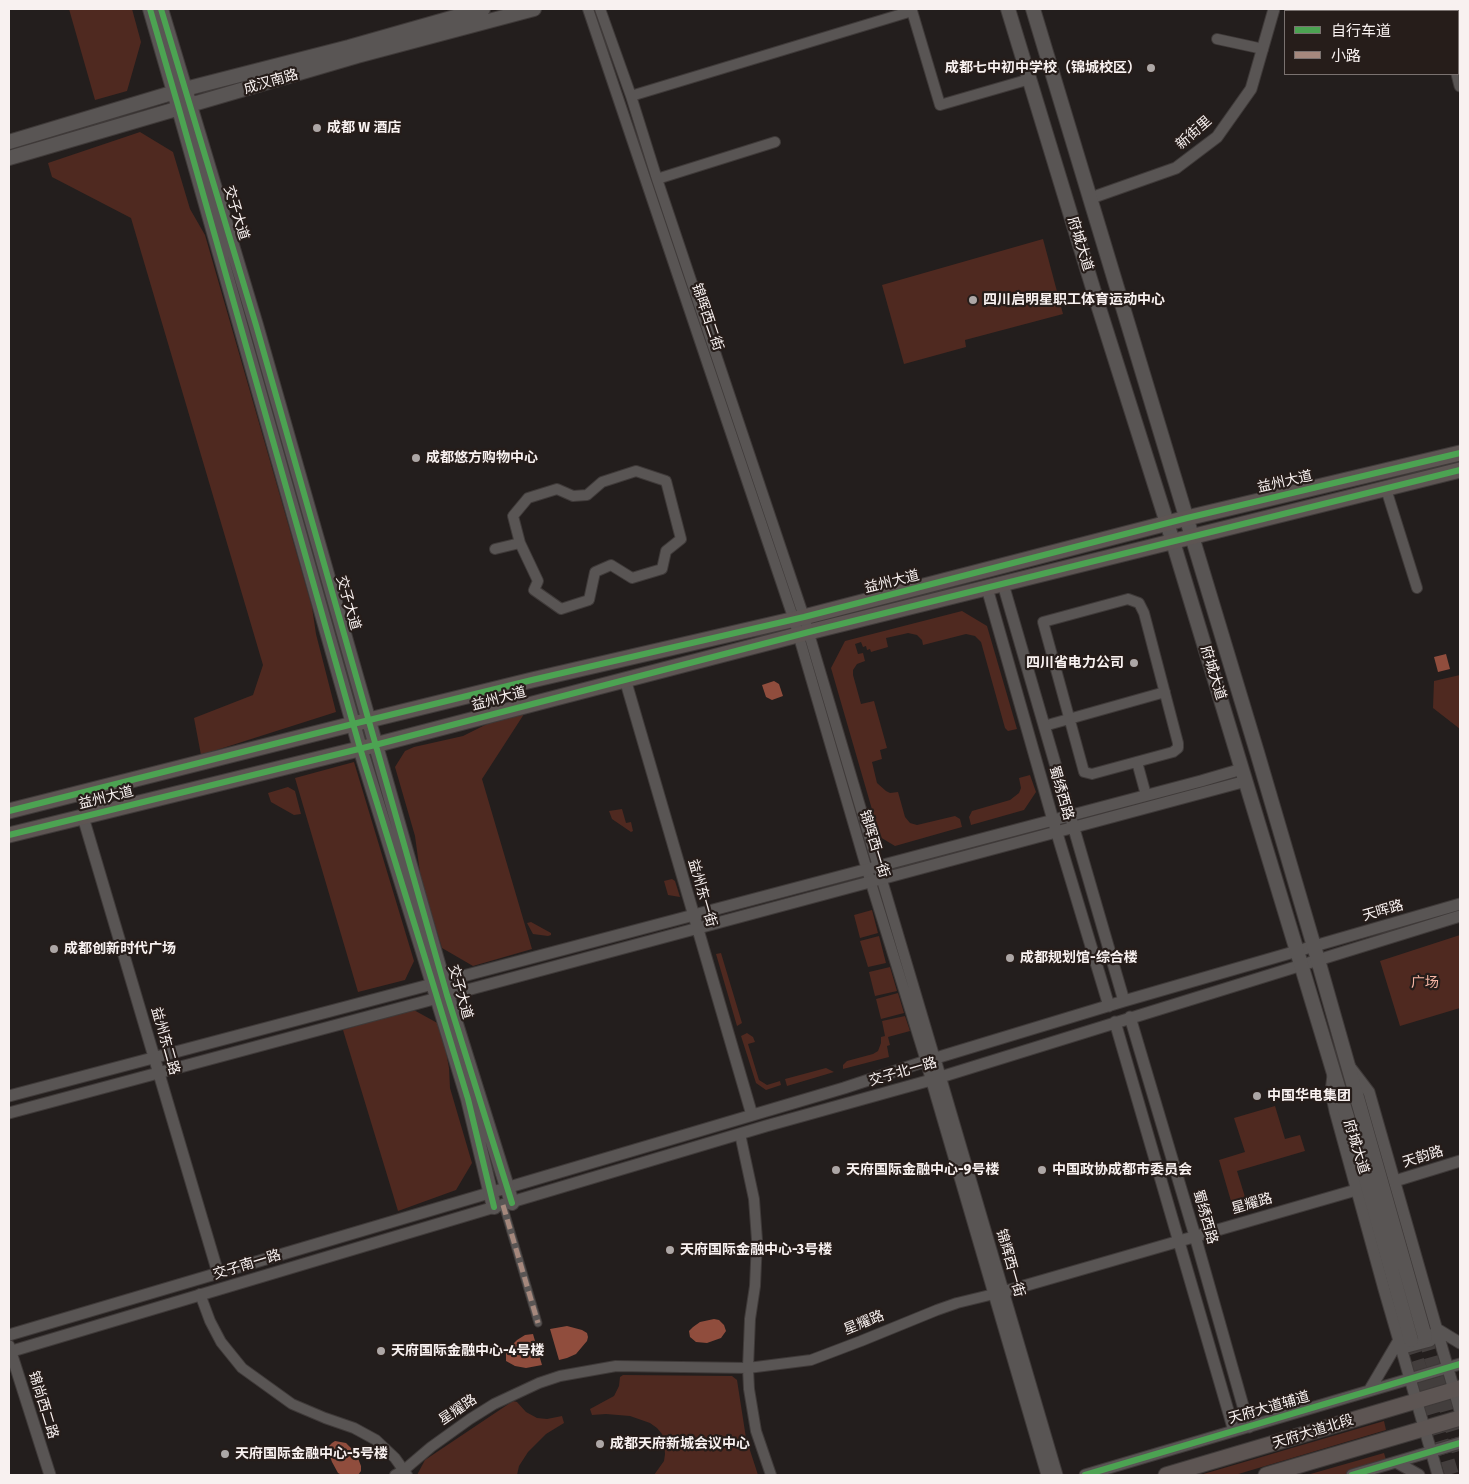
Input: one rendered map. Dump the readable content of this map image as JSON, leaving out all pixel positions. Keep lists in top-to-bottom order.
{
  "streets": {
    "main road": [
      "成汉南路",
      "交子大道",
      "府城大道",
      "益州大道",
      "天府大道北段"
    ],
    "street": [
      "新街里",
      "锦晖西二街",
      "蜀绣西路",
      "锦晖西一街",
      "益州东一街",
      "天晖路",
      "益州东二路",
      "交子北一路",
      "天韵路",
      "星耀路",
      "锦辉西一街",
      "交子南一路",
      "锦尚西二路",
      "天府大道辅道"
    ]
  },
  "crossings": [
    ["成汉南路", "交子大道"],
    ["新街里", "府城大道"],
    ["交子大道", "益州大道"],
    ["交子大道", "交子北一路"],
    ["交子大道", "交子南一路"],
    ["府城大道", "益州大道"],
    ["府城大道", "天晖路"],
    ["府城大道", "交子北一路"],
    ["锦晖西二街", "益州大道"],
    ["锦晖西二街", "锦晖西一街"],
    ["益州大道", "蜀绣西路"],
    ["益州大道", "锦晖西一街"],
    ["益州大道", "益州东一街"],
    ["益州大道", "益州东二路"],
    ["蜀绣西路", "交子北一路"],
    ["蜀绣西路", "星耀路"],
    ["蜀绣西路", "天府大道辅道"],
    ["锦晖西一街", "交子北一路"],
    ["锦晖西一街", "锦辉西一街"],
    ["益州东一街", "交子北一路"],
    ["天晖路", "交子北一路"],
    ["益州东二路", "交子南一路"],
    ["交子北一路", "锦辉西一街"],
    ["交子北一路", "交子南一路"],
    ["星耀路", "锦辉西一街"],
    ["交子南一路", "锦尚西二路"]
  ],
  "parks": ["广场"],
  "places": [
    "成都七中初中学校（锦城校区）",
    "成都 W 酒店",
    "四川启明星职工体育运动中心",
    "成都悠方购物中心",
    "四川省电力公司",
    "成都创新时代广场",
    "成都规划馆-综合楼",
    "中国华电集团",
    "天府国际金融中心-9号楼",
    "中国政协成都市委员会",
    "天府国际金融中心-3号楼",
    "天府国际金融中心-4号楼",
    "成都天府新城会议中心",
    "天府国际金融中心-5号楼"
  ],
  "legend": ["自行车道", "小路"]
}
